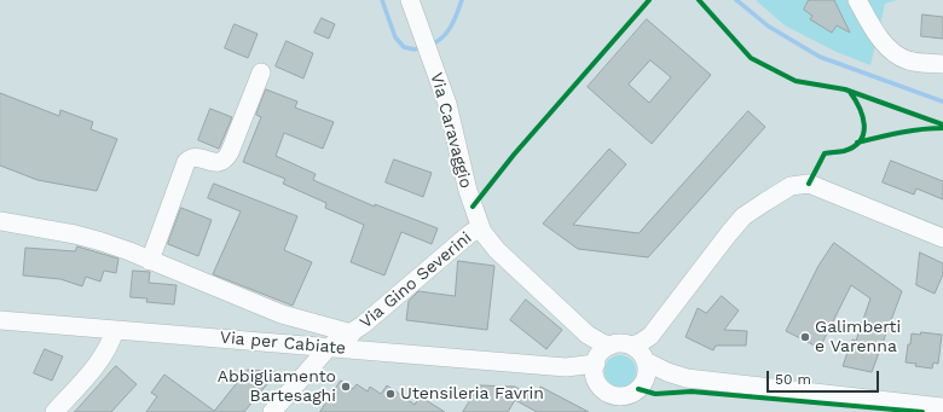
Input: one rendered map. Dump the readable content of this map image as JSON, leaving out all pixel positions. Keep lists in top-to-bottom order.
{
  "streets": {
    "street": ["Via Caravaggio", "Via Gino Severini", "Via per Cabiate"]
  },
  "crossings": [
    ["Via Caravaggio", "Via Gino Severini"],
    ["Via Caravaggio", "Via per Cabiate"],
    ["Via Gino Severini", "Via per Cabiate"]
  ],
  "places": ["Galimberti e Varenna", "Abbigliamento Bartesaghi", "Utensileria Favrin"],
  "scale_bar": "50 m"
}
